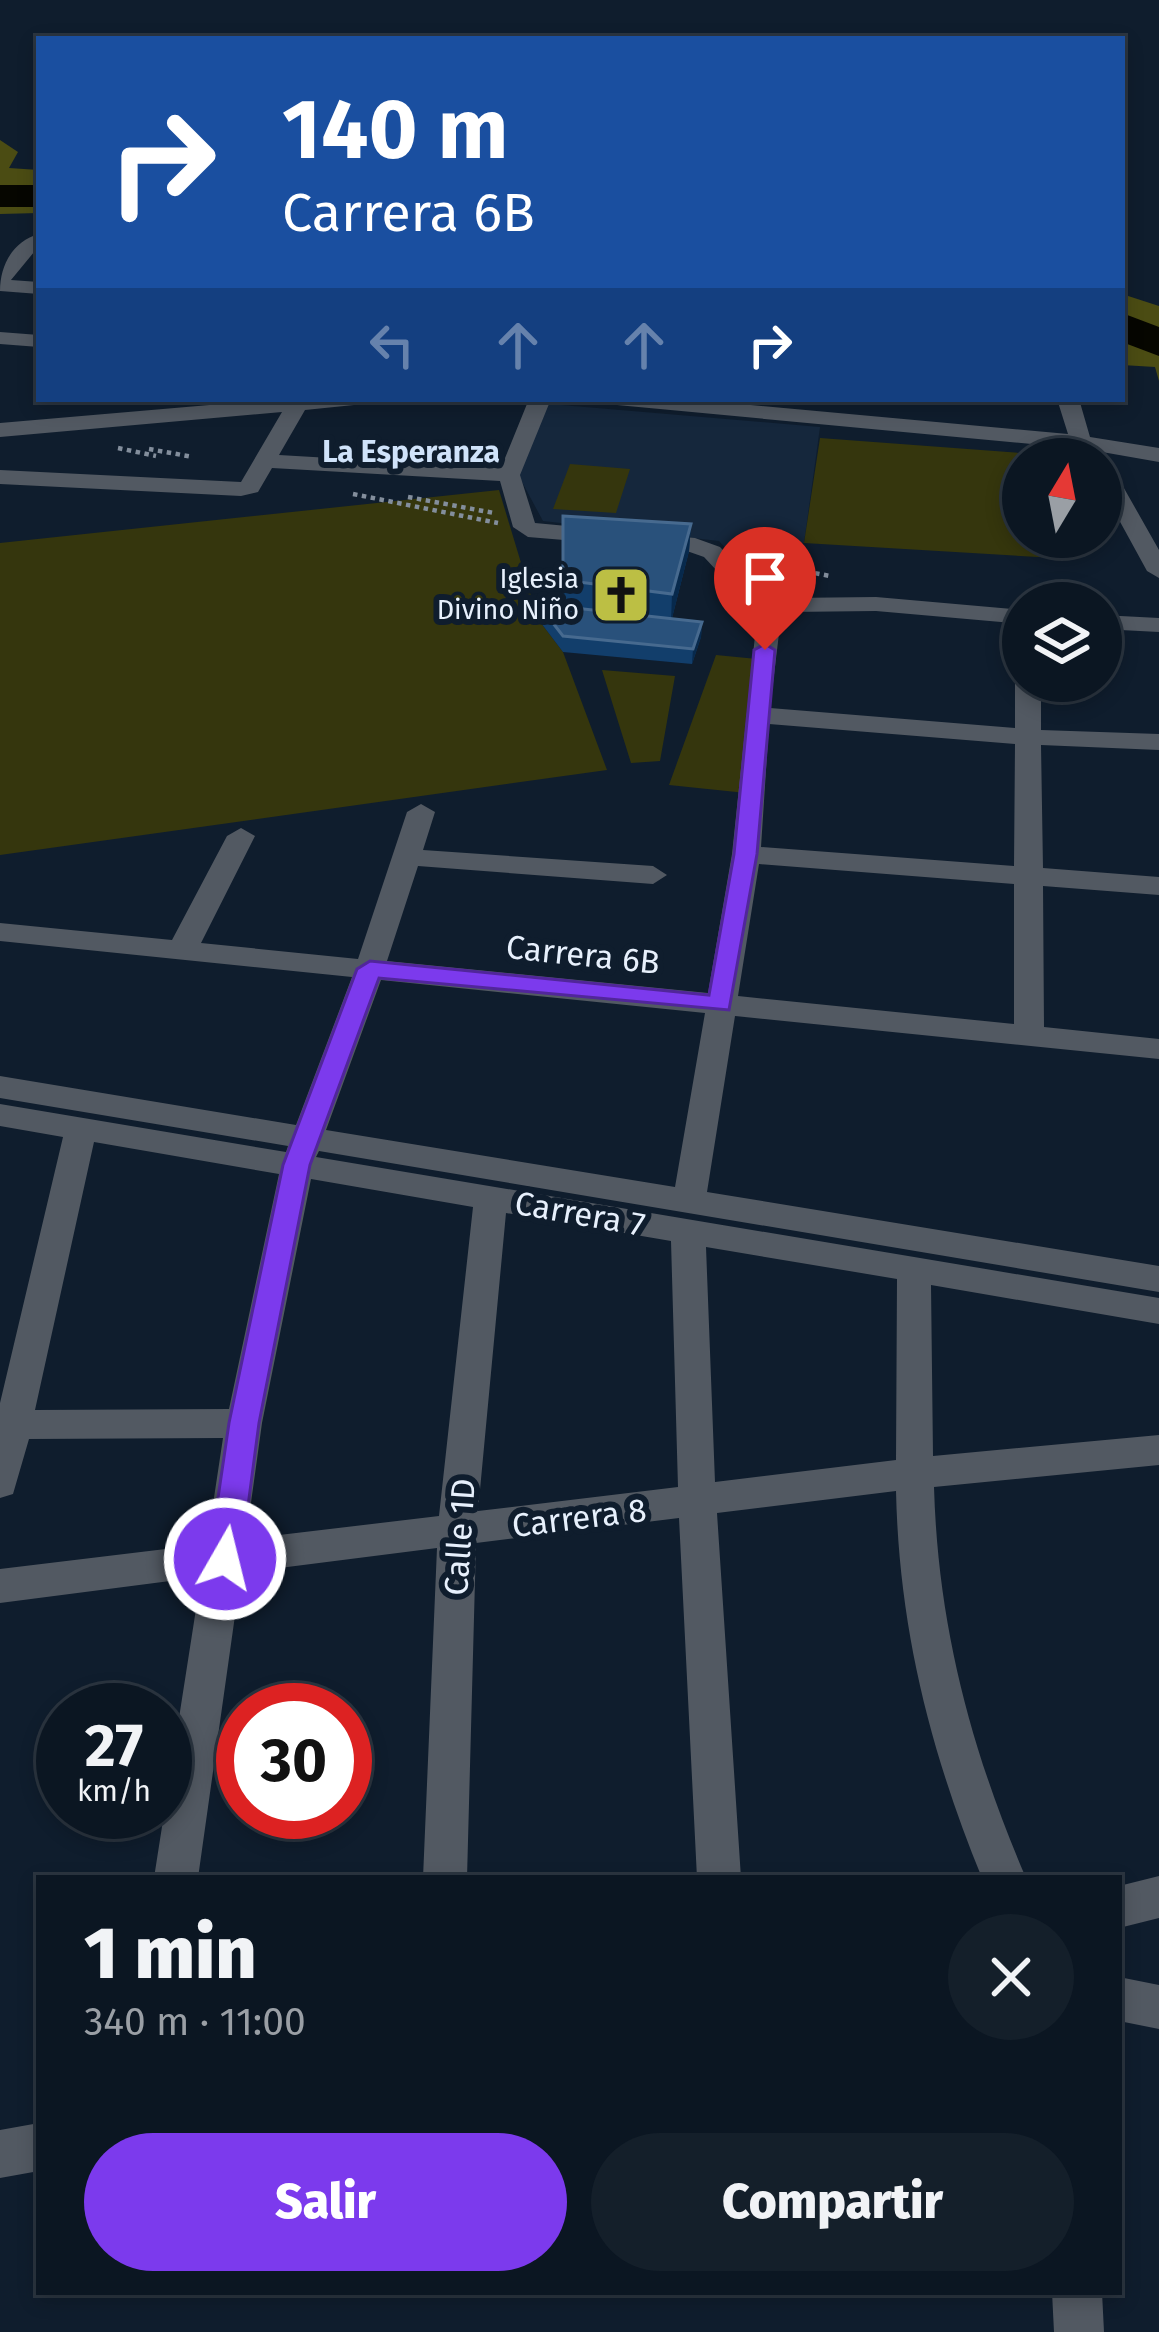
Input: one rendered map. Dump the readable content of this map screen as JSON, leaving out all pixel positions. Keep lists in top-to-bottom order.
{
  "streets": {
    "street": [
      "Carrera 6B",
      "Carrera 7",
      "Carrera 8",
      "Calle 1D"
    ]
  },
  "crossings": [
    ["Carrera 7", "Calle 1D"],
    ["Carrera 8", "Calle 1D"]
  ],
  "districts": ["La Esperanza"],
  "places": {
    "church": ["Iglesia Divino Niño"]
  },
  "north": "top",
  "page": {
    "turn": ["140 m", "Carrera 6B"],
    "speed": "27 km/h",
    "limit": "30",
    "heading": ["1 min", "340 m · 11:00"],
    "buttons": ["Salir", "Compartir"]
  }
}
